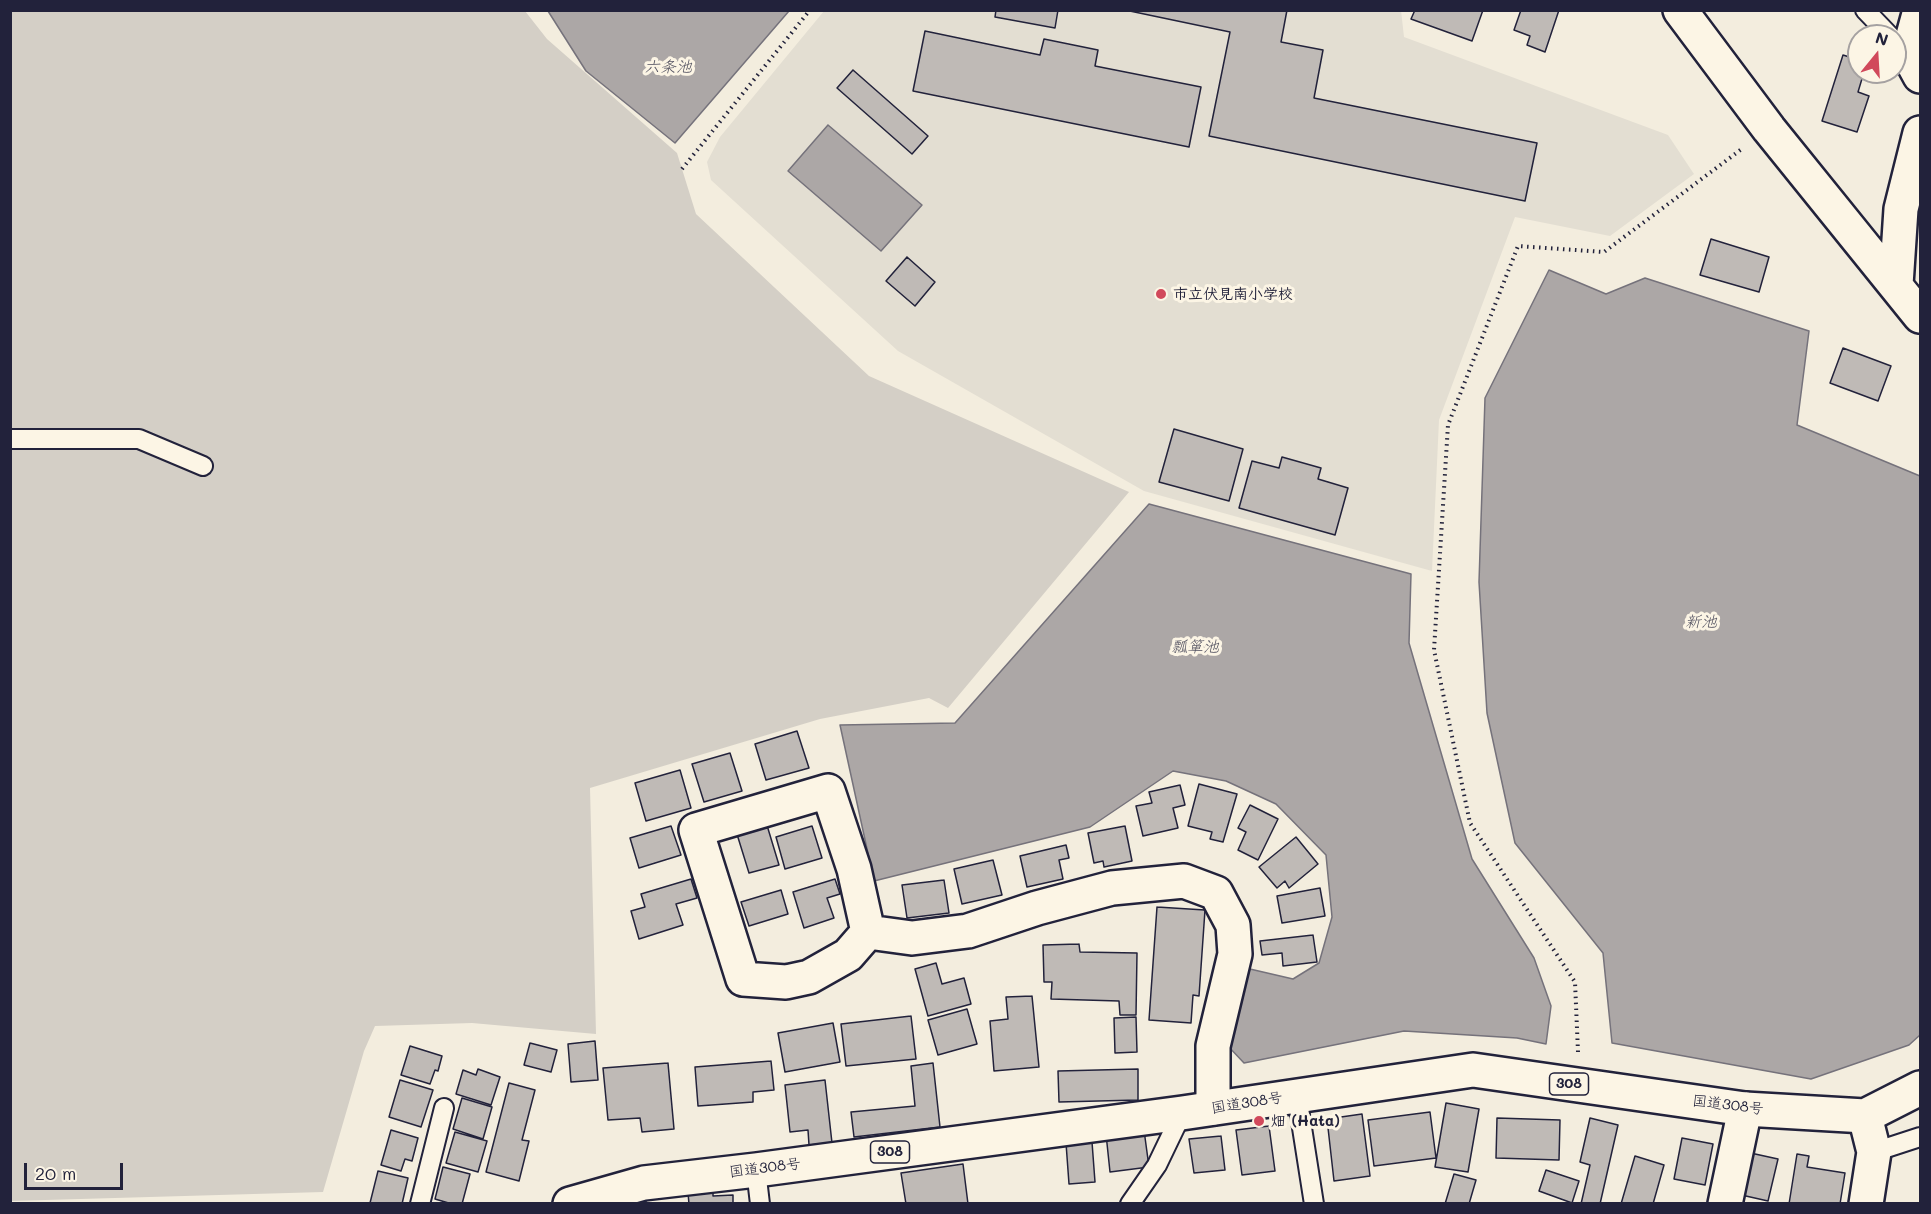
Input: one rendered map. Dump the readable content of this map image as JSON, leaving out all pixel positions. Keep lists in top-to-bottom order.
{
  "streets": {
    "main road": ["308", "国道308号"]
  },
  "water": ["六条池", "新池", "瓢箪池"],
  "places": ["市立伏見南小学校", "畑 (Hata)"],
  "scale_bar": "20 m",
  "north": "top"
}
